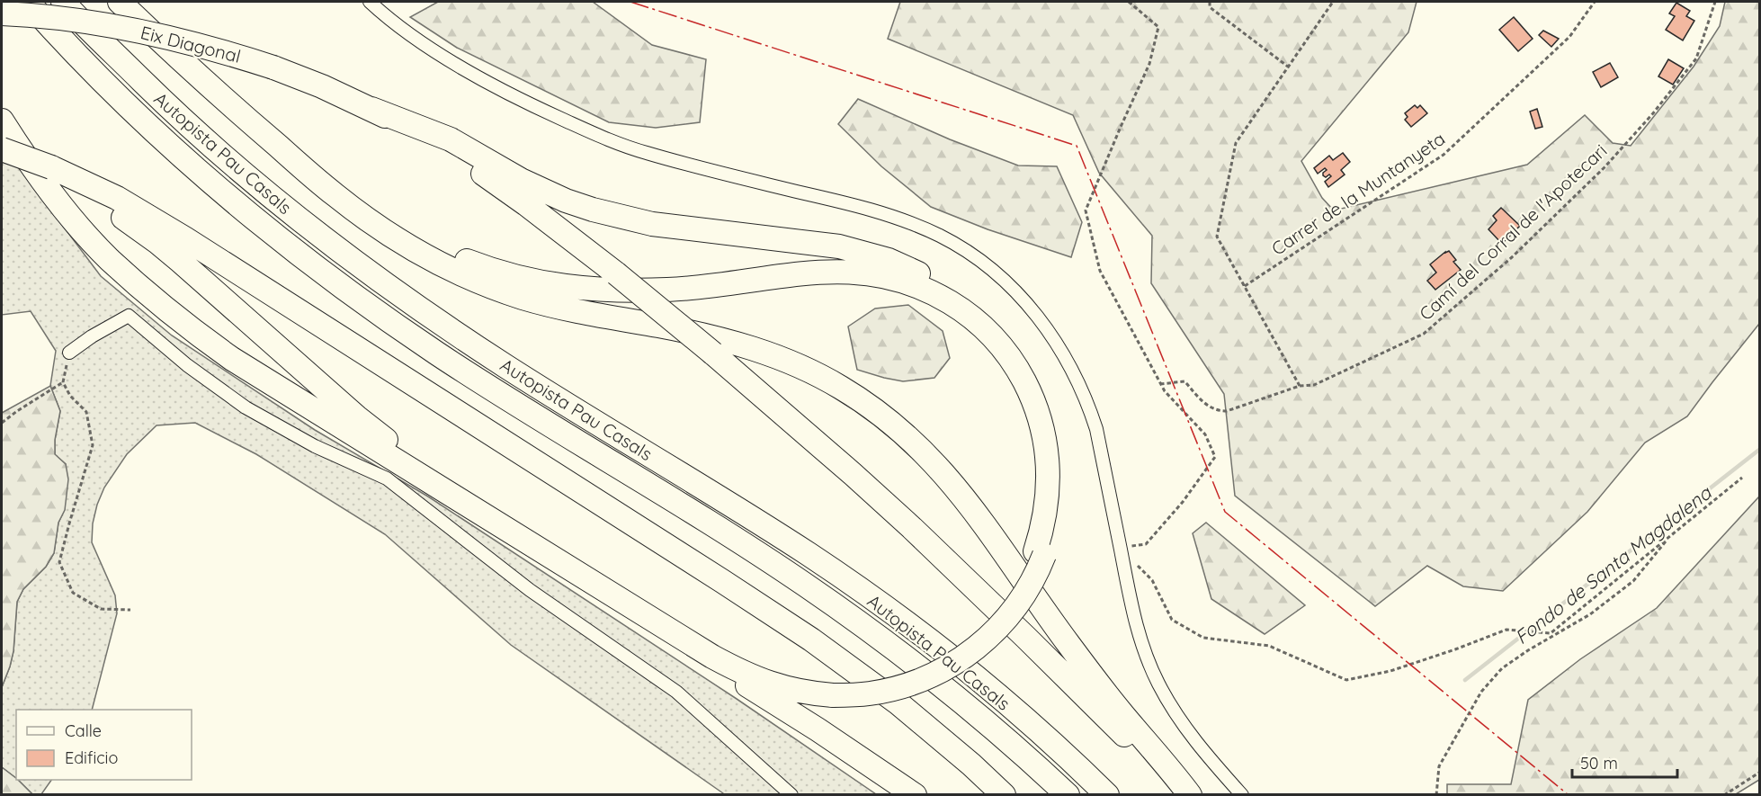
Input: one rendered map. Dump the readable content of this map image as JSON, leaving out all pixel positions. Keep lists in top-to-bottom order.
{
  "streets": {
    "highway": ["Eix Diagonal", "Autopista Pau Casals"],
    "path": ["Carrer de la Muntanyeta", "Camí del Corral de l'Apotecari"]
  },
  "water": ["Fondo de Santa Magdalena"],
  "legend": ["Calle", "Edificio"],
  "scale_bar": "50 m"
}
